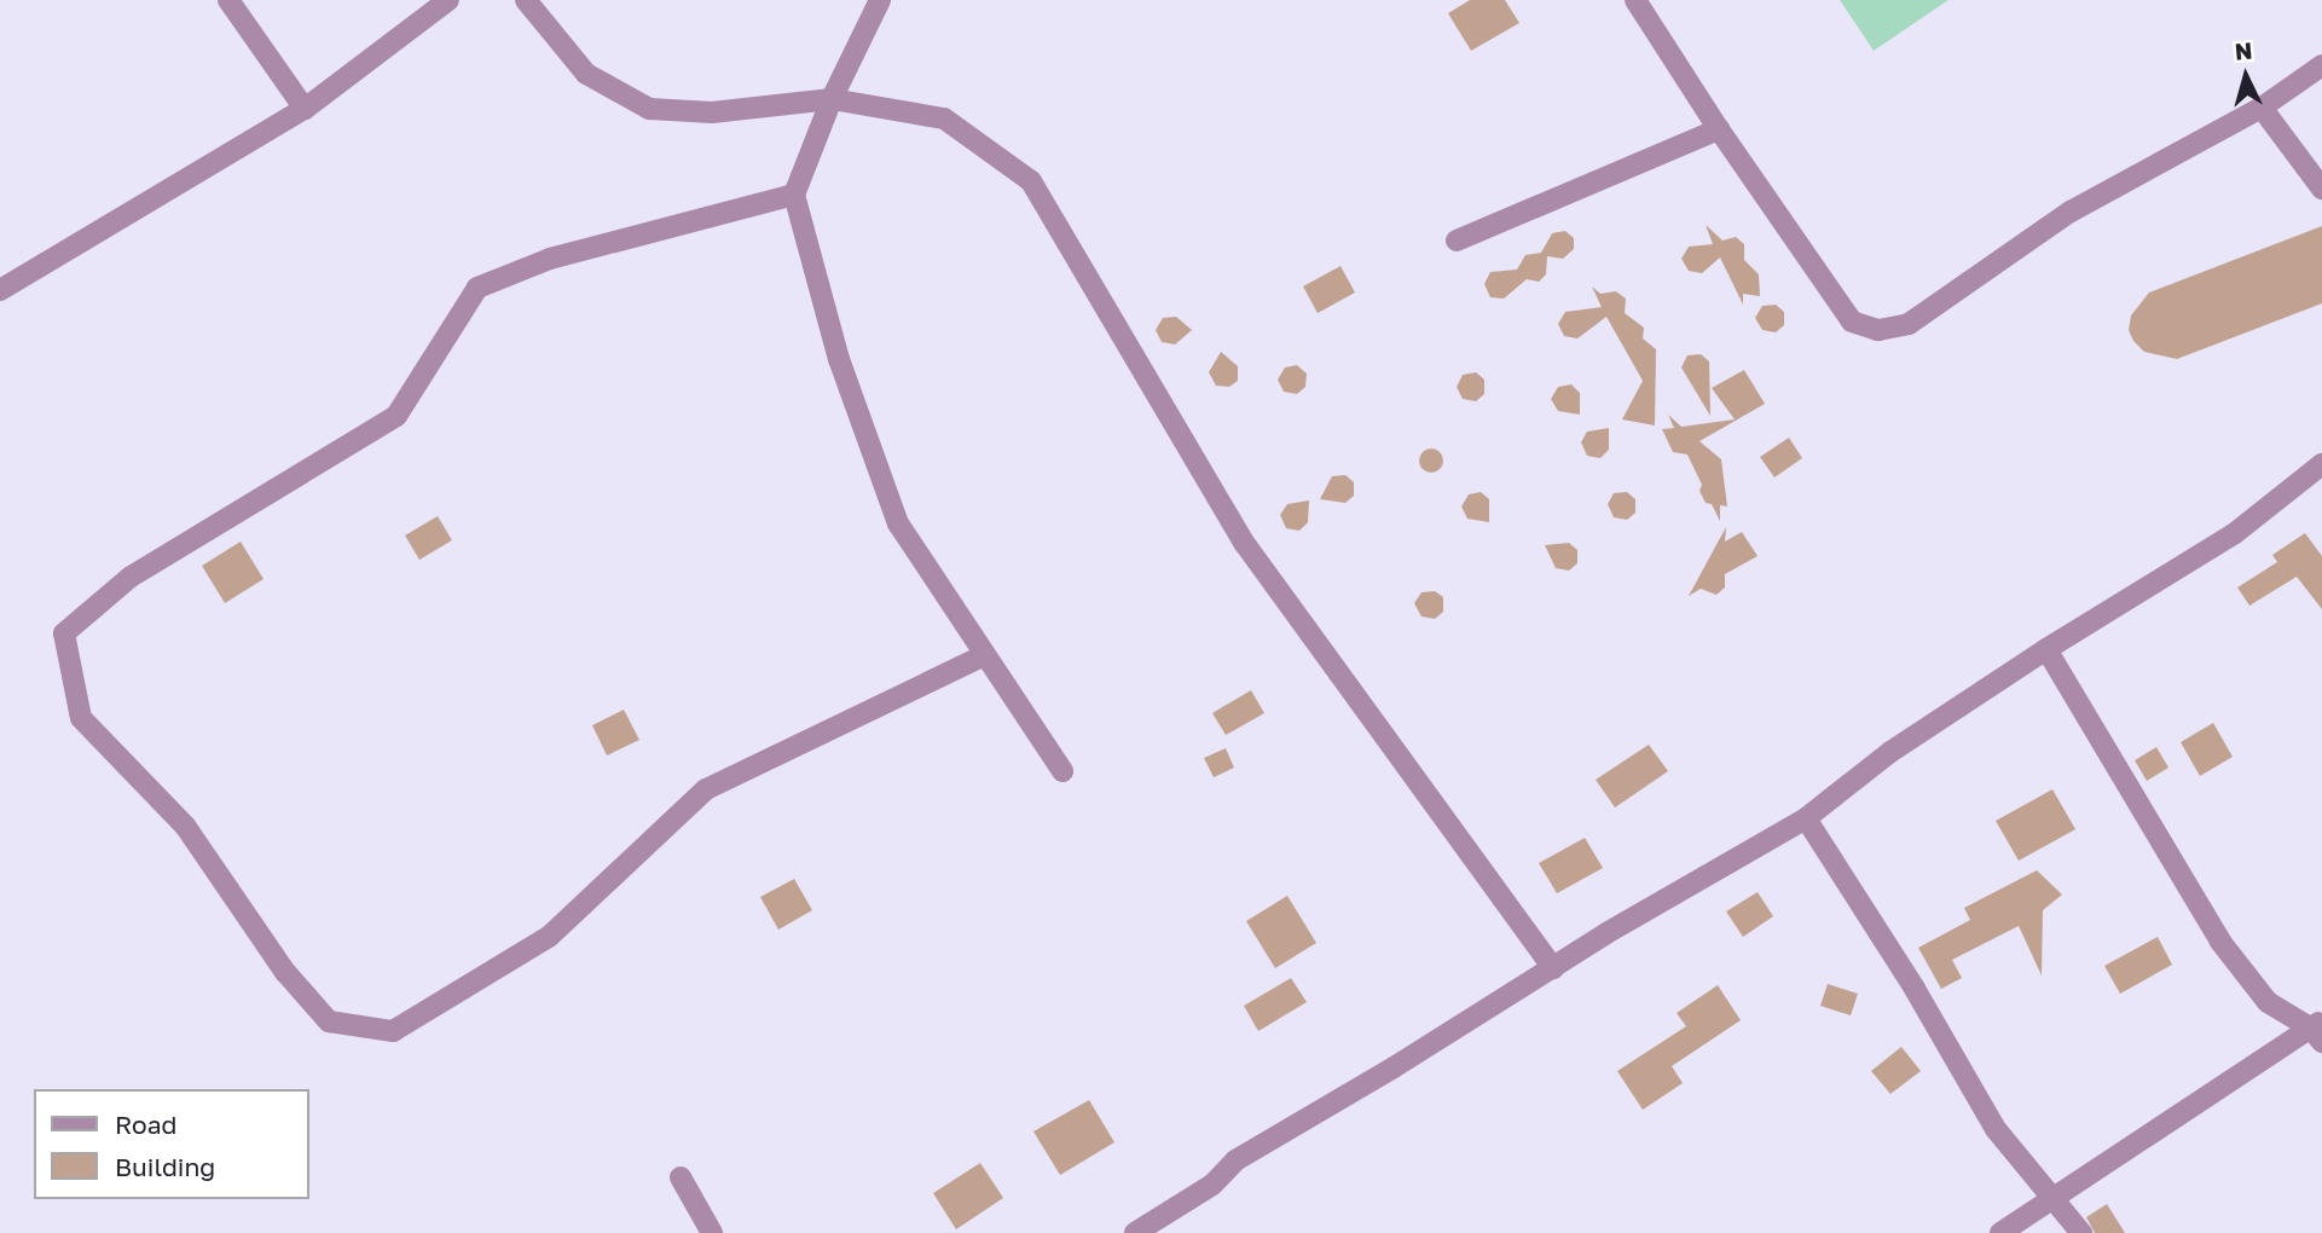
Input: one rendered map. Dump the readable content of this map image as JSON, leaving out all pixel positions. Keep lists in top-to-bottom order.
{
  "legend": ["Road", "Building"],
  "north": "top"
}
